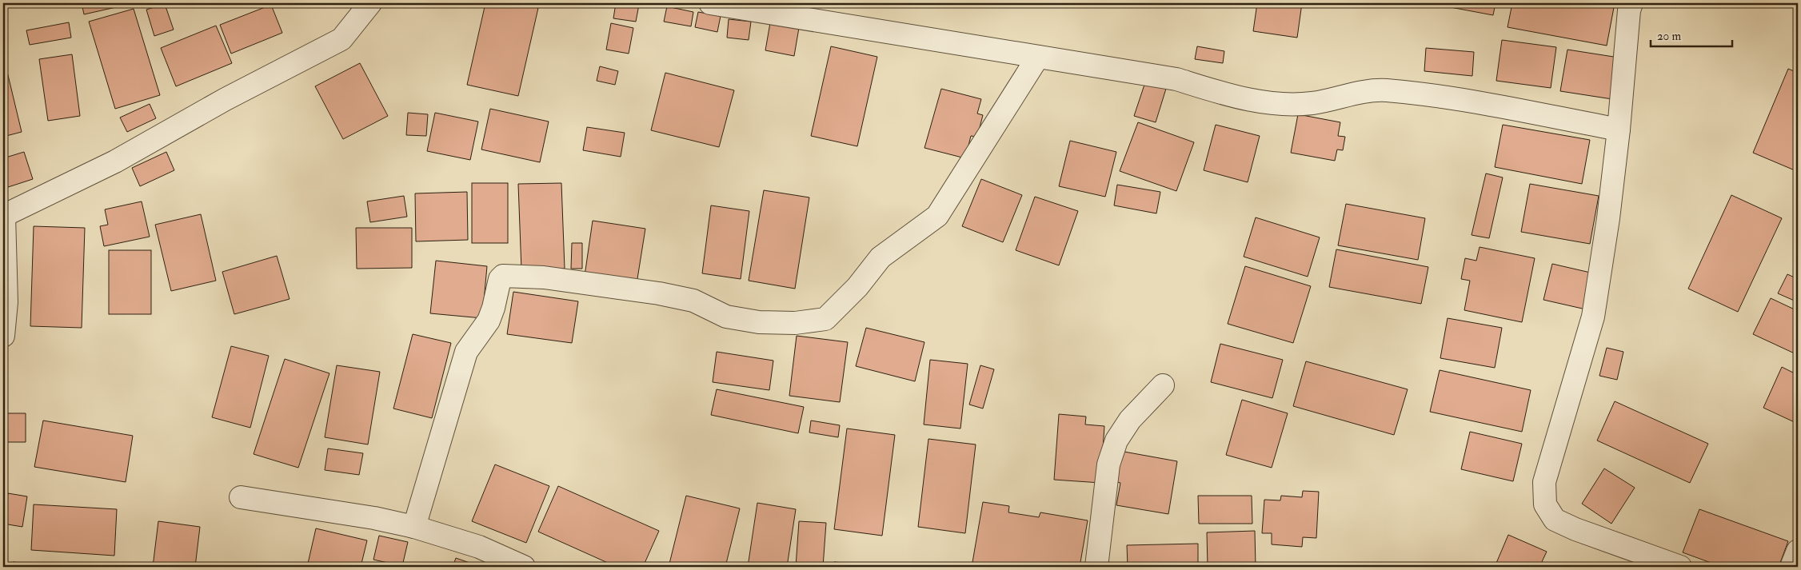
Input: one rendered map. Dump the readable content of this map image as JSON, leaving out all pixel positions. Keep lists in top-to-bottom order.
{
  "scale_bar": "20 m"
}
